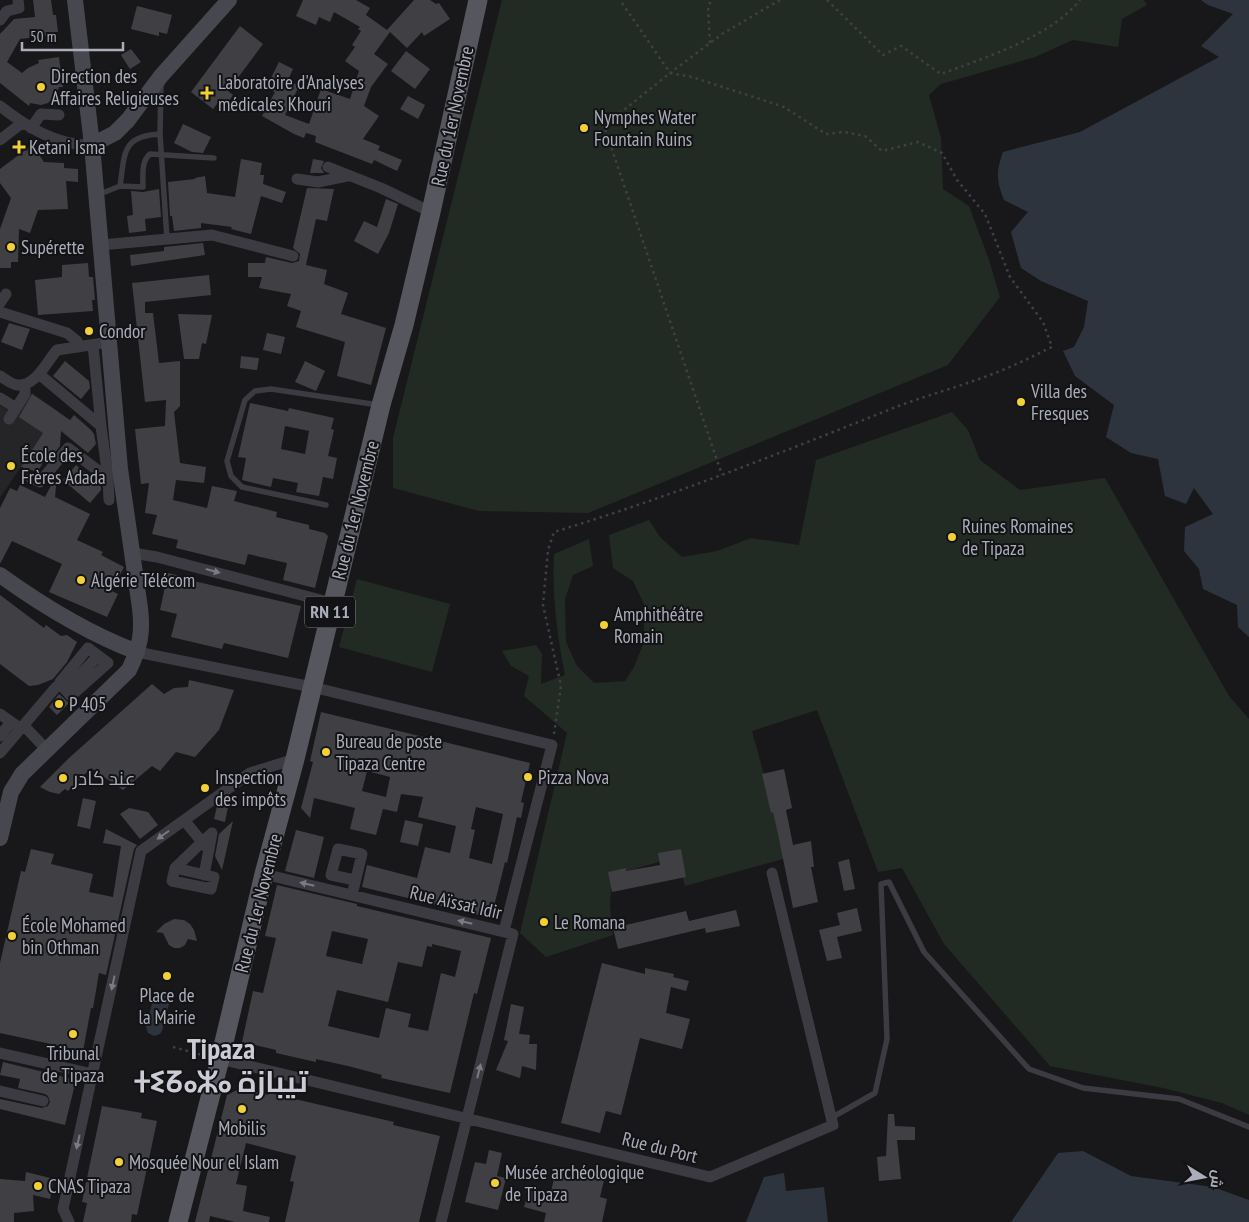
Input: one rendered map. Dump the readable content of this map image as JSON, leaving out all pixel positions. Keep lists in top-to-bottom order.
{
  "streets": {
    "main road": ["Rue du 1er Novembre", "RN 11"],
    "street": ["Rue Aïssat Idir", "Rue du Port"]
  },
  "crossings": [
    ["Rue du 1er Novembre", "Rue Aïssat Idir"],
    ["Rue du 1er Novembre", "Rue du Port"],
    ["Rue Aïssat Idir", "Rue du Port"]
  ],
  "districts": ["Tipaza ⵜⵉⵒⴰⵣⴰ تيبازة"],
  "places": {
    "other": [
      "Direction des Affaires Religieuses",
      "Nymphes Water Fountain Ruins",
      "Supérette",
      "Condor",
      "Villa des Fresques",
      "École des Frères Adada",
      "Ruines Romaines de Tipaza",
      "Algérie Télécom",
      "Amphithéâtre Romain",
      "P 405",
      "Bureau de poste Tipaza Centre",
      "Pizza Nova",
      "عند كادر",
      "Inspection des impôts",
      "Le Romana",
      "École Mohamed bin Othman",
      "Place de la Mairie",
      "Tribunal de Tipaza",
      "Mobilis",
      "Mosquée Nour el Islam",
      "Musée archéologique de Tipaza",
      "CNAS Tipaza"
    ],
    "health": ["Laboratoire d'Analyses médicales Khouri", "Ketani Isma"]
  },
  "scale_bar": "50 m",
  "north": "right"
}
